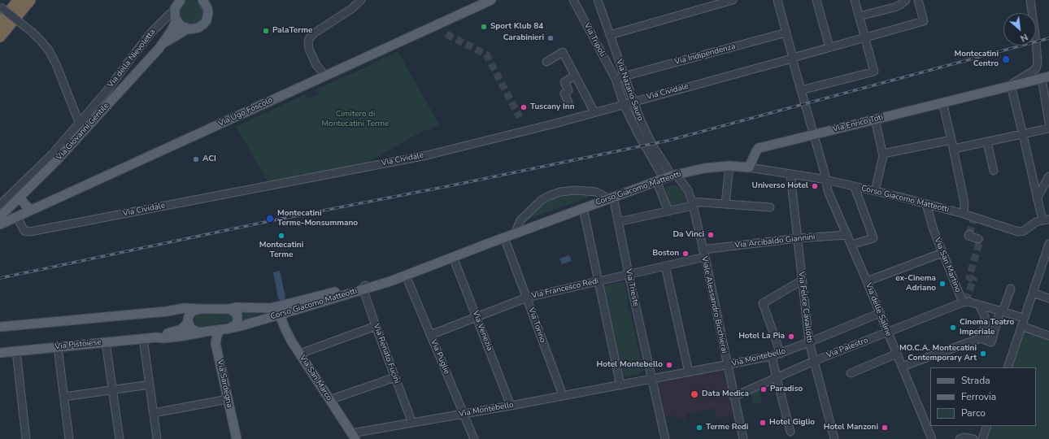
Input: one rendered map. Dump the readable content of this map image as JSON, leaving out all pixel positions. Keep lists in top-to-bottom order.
{
  "streets": {
    "main road": [
      "Via Ugo Foscolo",
      "Via Enrico Toti",
      "Via Giovanni Gentile",
      "Corso Giacomo Matteotti",
      "Via Pistoiese",
      "Via San Marco",
      "Via Sardegna"
    ],
    "street": [
      "Via Tripoli",
      "Via Indipendenza",
      "Via della Nievoletta",
      "Via Nazario Sauro",
      "Via Cividale",
      "Via Arcibaldo Giannini",
      "Via San Martino",
      "Via Trieste",
      "Via Francesco Redi",
      "Viale Alessandro Bicchierai",
      "Via Felice Cavallotti",
      "Via delle Saline",
      "Via Torino",
      "Via Venezia",
      "Via Palestro",
      "Via Renato Fucini",
      "Via Puglie",
      "Via Montebello"
    ]
  },
  "crossings": [
    ["Via Tripoli", "Via Indipendenza"],
    ["Via Tripoli", "Via Nazario Sauro"],
    ["Via Indipendenza", "Via Nazario Sauro"],
    ["Via Indipendenza", "Via delle Saline"],
    ["Via Nazario Sauro", "Via Cividale"],
    ["Via Nazario Sauro", "Corso Giacomo Matteotti"],
    ["Via Nazario Sauro", "Viale Alessandro Bicchierai"],
    ["Via Cividale", "Via Ugo Foscolo"],
    ["Via Cividale", "Via delle Saline"],
    ["Via Enrico Toti", "Corso Giacomo Matteotti"],
    ["Via Enrico Toti", "Via delle Saline"],
    ["Corso Giacomo Matteotti", "Via San Martino"],
    ["Corso Giacomo Matteotti", "Via Trieste"],
    ["Corso Giacomo Matteotti", "Viale Alessandro Bicchierai"],
    ["Corso Giacomo Matteotti", "Via Felice Cavallotti"],
    ["Corso Giacomo Matteotti", "Via delle Saline"],
    ["Corso Giacomo Matteotti", "Via Torino"],
    ["Corso Giacomo Matteotti", "Via Venezia"],
    ["Corso Giacomo Matteotti", "Via Pistoiese"],
    ["Corso Giacomo Matteotti", "Via Renato Fucini"],
    ["Corso Giacomo Matteotti", "Via Puglie"],
    ["Corso Giacomo Matteotti", "Via San Marco"],
    ["Corso Giacomo Matteotti", "Via Sardegna"],
    ["Via Arcibaldo Giannini", "Viale Alessandro Bicchierai"],
    ["Via Arcibaldo Giannini", "Via Felice Cavallotti"],
    ["Via Arcibaldo Giannini", "Via delle Saline"],
    ["Via San Martino", "Via Palestro"],
    ["Via Trieste", "Via Francesco Redi"],
    ["Via Trieste", "Via Montebello"],
    ["Via Francesco Redi", "Viale Alessandro Bicchierai"],
    ["Via Francesco Redi", "Via Torino"],
    ["Via Francesco Redi", "Via Venezia"],
    ["Via Francesco Redi", "Via Puglie"],
    ["Viale Alessandro Bicchierai", "Via Palestro"],
    ["Viale Alessandro Bicchierai", "Via Montebello"],
    ["Via Felice Cavallotti", "Via Palestro"],
    ["Via Felice Cavallotti", "Via Montebello"],
    ["Via delle Saline", "Via Palestro"],
    ["Via delle Saline", "Via Montebello"],
    ["Via Torino", "Via Montebello"],
    ["Via Venezia", "Via Montebello"],
    ["Via Renato Fucini", "Via Montebello"],
    ["Via Puglie", "Via Montebello"],
    ["Via Montebello", "Via San Marco"]
  ],
  "parks": ["Cimitero di Montecatini Terme"],
  "places": [
    "Sport Klub 84",
    "PalaTerme",
    "Carabinieri",
    "Montecatini Centro",
    "Tuscany Inn",
    "ACI",
    "Universo Hotel",
    "Montecatini Terme-Monsummano",
    "Da Vinci",
    "Montecatini Terme",
    "Boston",
    "ex-Cinema Adriano",
    "Cinema Teatro Imperiale",
    "Hotel La Pia",
    "MO.C.A. Montecatini Contemporary Art",
    "Hotel Montebello",
    "Paradiso",
    "Data Medica",
    "Hotel Giglio",
    "Terme Redi",
    "Hotel Manzoni"
  ],
  "legend": ["Strada", "Ferrovia", "Parco"],
  "north": "bottom right"
}
